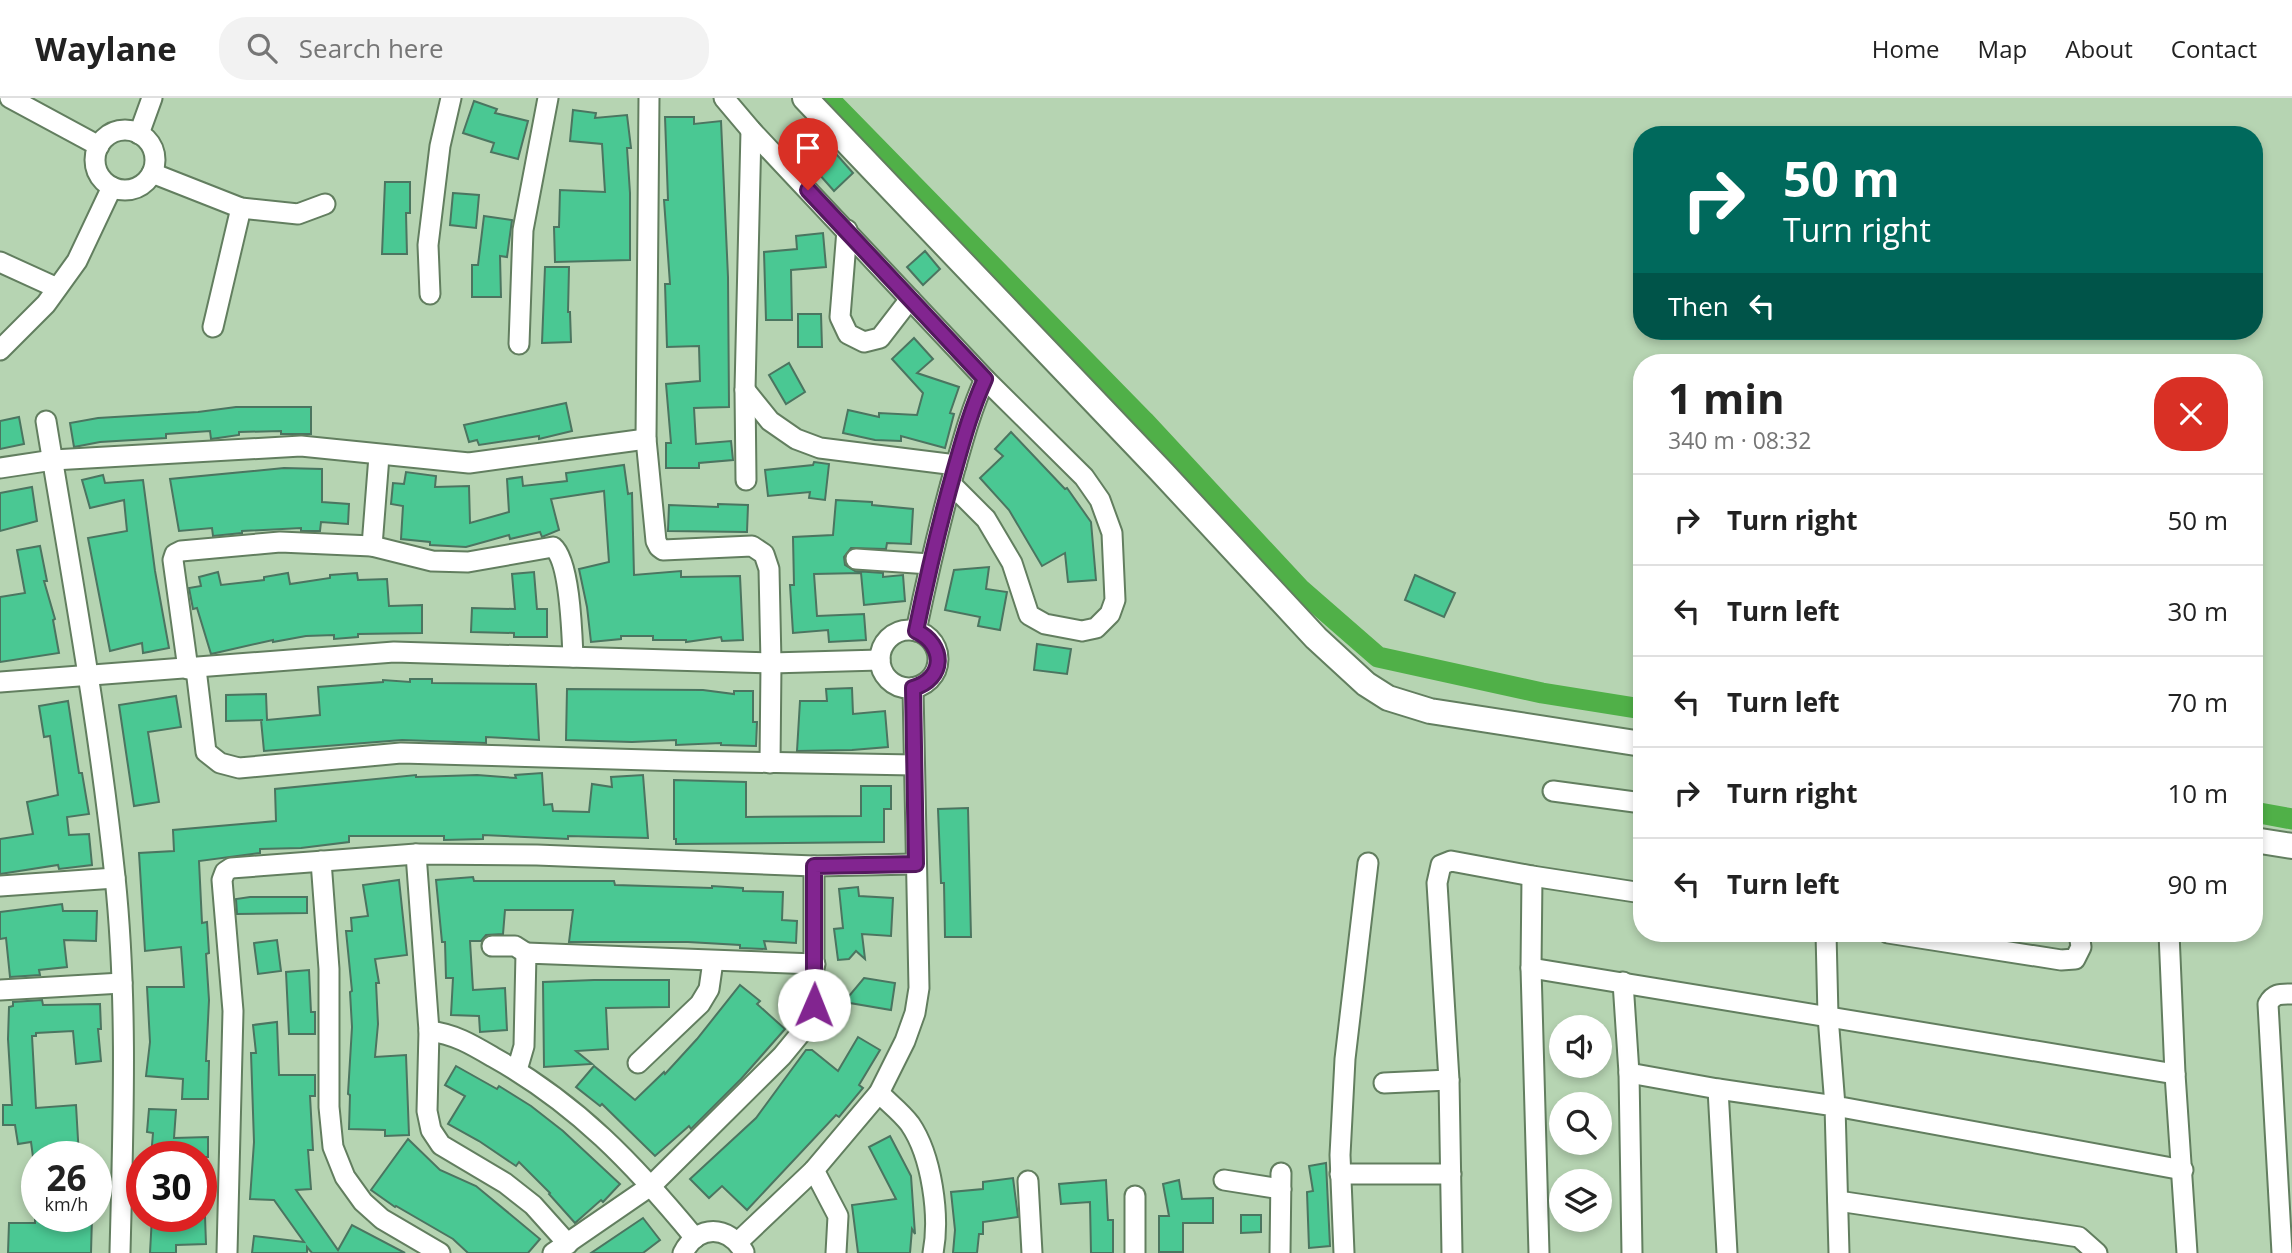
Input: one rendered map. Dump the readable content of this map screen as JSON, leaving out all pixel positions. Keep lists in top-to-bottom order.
{
  "page": {
    "header": "Waylane",
    "search": "Search here",
    "nav": [
      "Home",
      "Map",
      "About",
      "Contact"
    ],
    "turn": ["50 m", "Turn right"],
    "then": "Then",
    "heading": ["1 min", "340 m · 08:32"],
    "list": [
      {
        "name": "Turn right",
        "value": "50 m"
      },
      {
        "name": "Turn left",
        "value": "30 m"
      },
      {
        "name": "Turn left",
        "value": "70 m"
      },
      {
        "name": "Turn right",
        "value": "10 m"
      },
      {
        "name": "Turn left",
        "value": "90 m"
      }
    ],
    "speed": "26 km/h",
    "limit": "30"
  }
}
